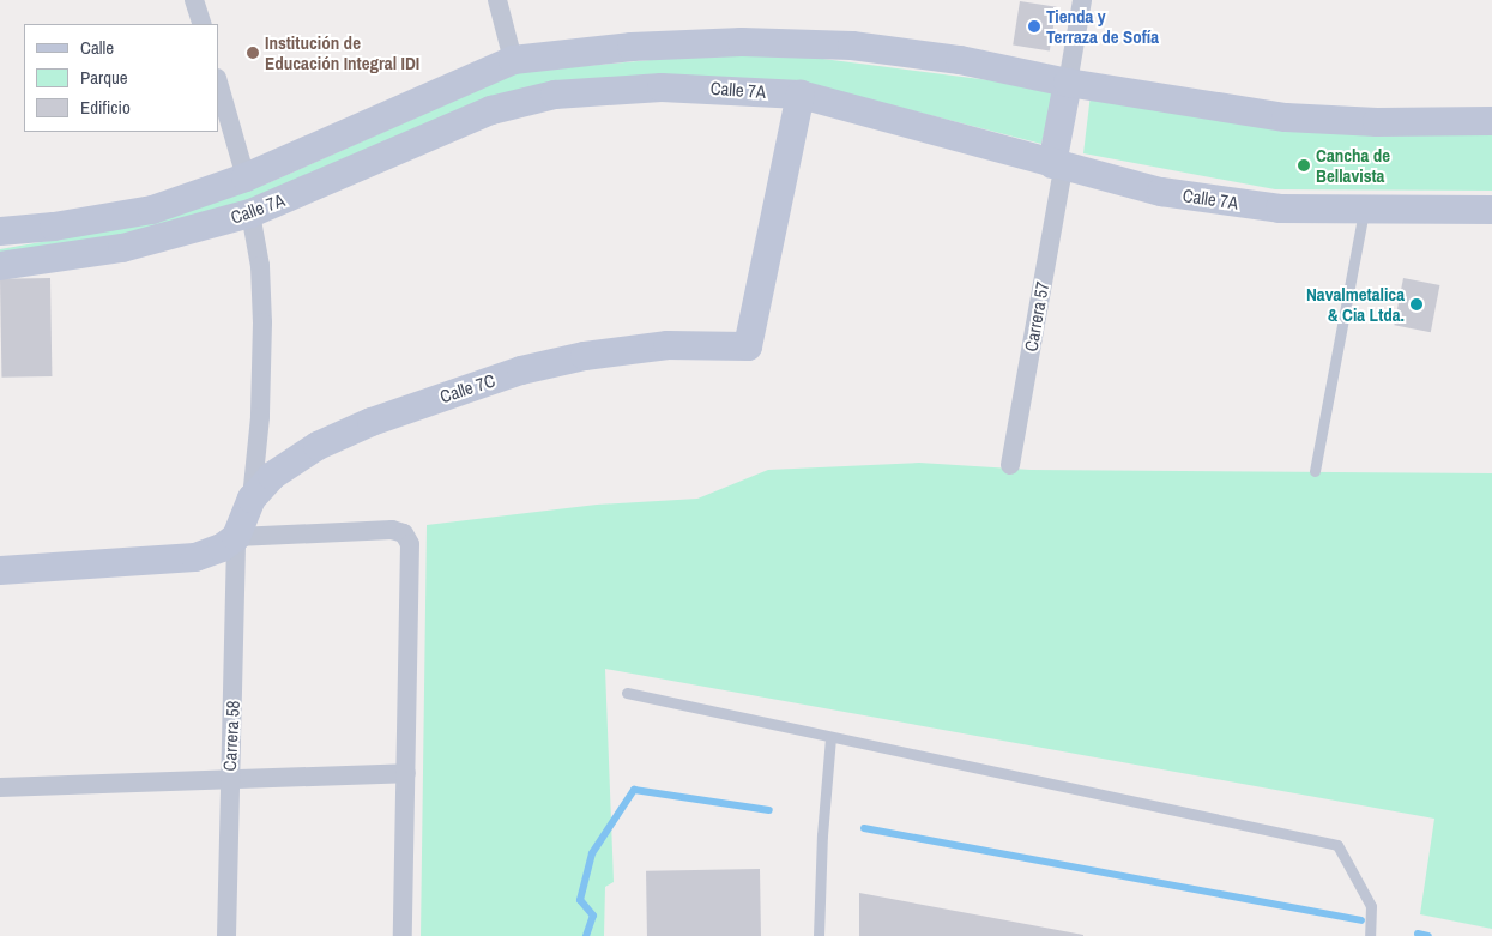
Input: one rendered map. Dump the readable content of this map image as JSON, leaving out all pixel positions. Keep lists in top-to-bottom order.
{
  "streets": {
    "street": [
      "Calle 7A",
      "Carrera 57",
      "Calle 7C",
      "Carrera 58"
    ]
  },
  "crossings": [
    ["Calle 7A", "Carrera 57"],
    ["Calle 7A", "Calle 7C"],
    ["Calle 7C", "Carrera 58"]
  ],
  "places": [
    "Tienda y Terraza de Sofía",
    "Institución de Educación Integral IDI",
    "Cancha de Bellavista",
    "Navalmetalica & Cia Ltda."
  ],
  "legend": ["Calle", "Parque", "Edificio"]
}
